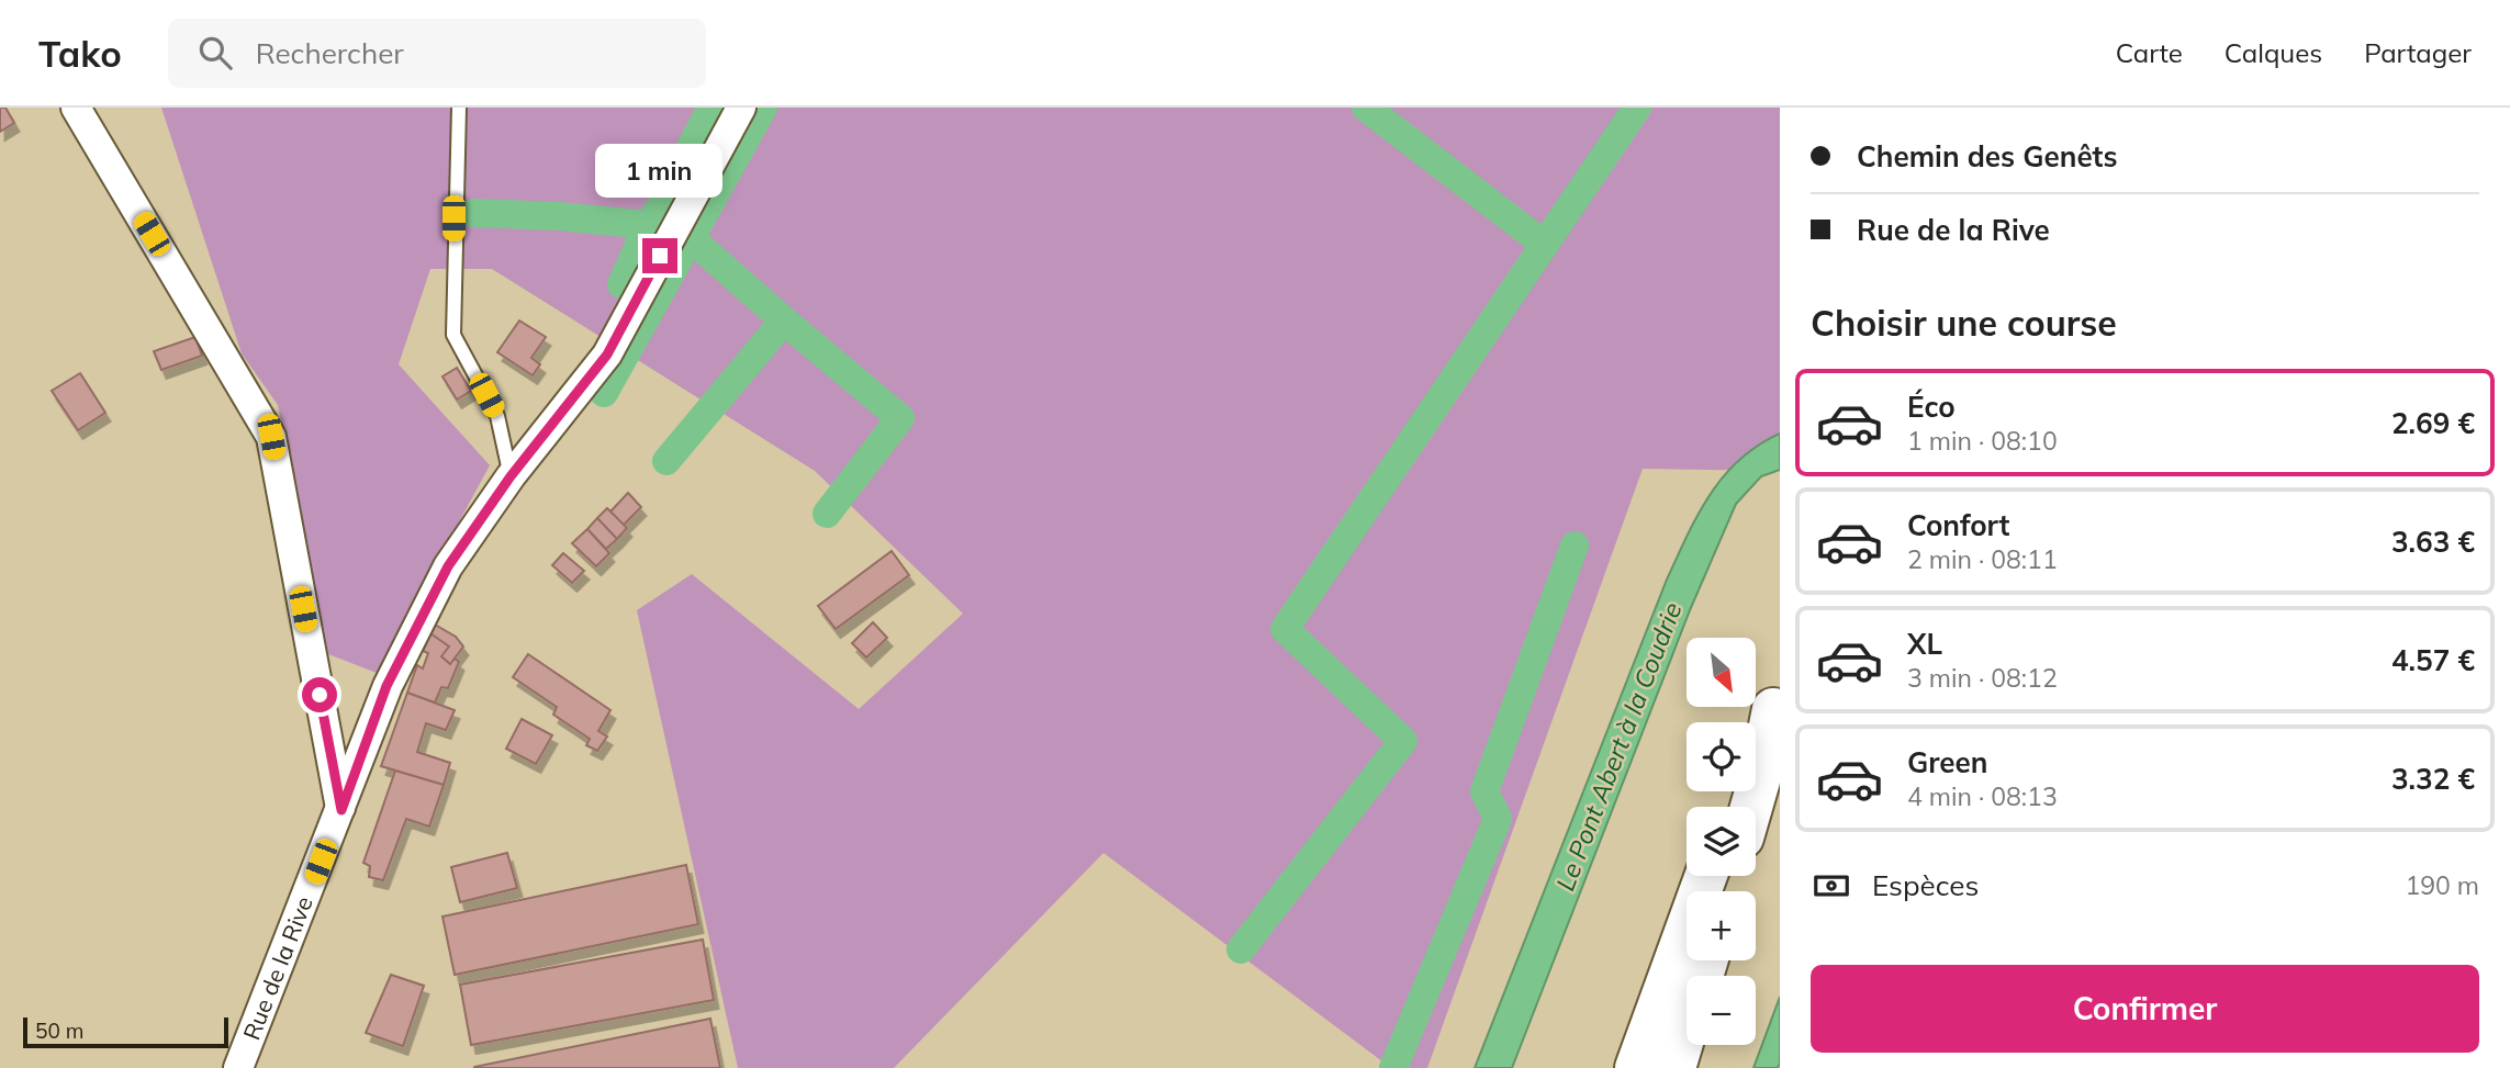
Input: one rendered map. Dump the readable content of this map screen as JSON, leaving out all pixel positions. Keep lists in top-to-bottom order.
{
  "streets": {
    "street": ["Rue de la Rive"]
  },
  "water": ["Le Pont Abert à la Coudrie"],
  "scale_bar": "50 m",
  "north": "bottom right",
  "page": {
    "header": "Tako",
    "search": "Rechercher",
    "nav": ["Carte", "Calques", "Partager"],
    "banner": ["Chemin des Genêts", "Rue de la Rive"],
    "bubble": "1 min",
    "heading": "Choisir une course",
    "list": [
      {
        "name": "Éco",
        "note": "1 min · 08:10",
        "value": "2.69 €"
      },
      {
        "name": "Confort",
        "note": "2 min · 08:11",
        "value": "3.63 €"
      },
      {
        "name": "XL",
        "note": "3 min · 08:12",
        "value": "4.57 €"
      },
      {
        "name": "Green",
        "note": "4 min · 08:13",
        "value": "3.32 €"
      }
    ],
    "map_buttons": ["+", "−"],
    "pay": ["Espèces", "190 m"],
    "buttons": "Confirmer",
    "scale": "50 m"
  }
}
